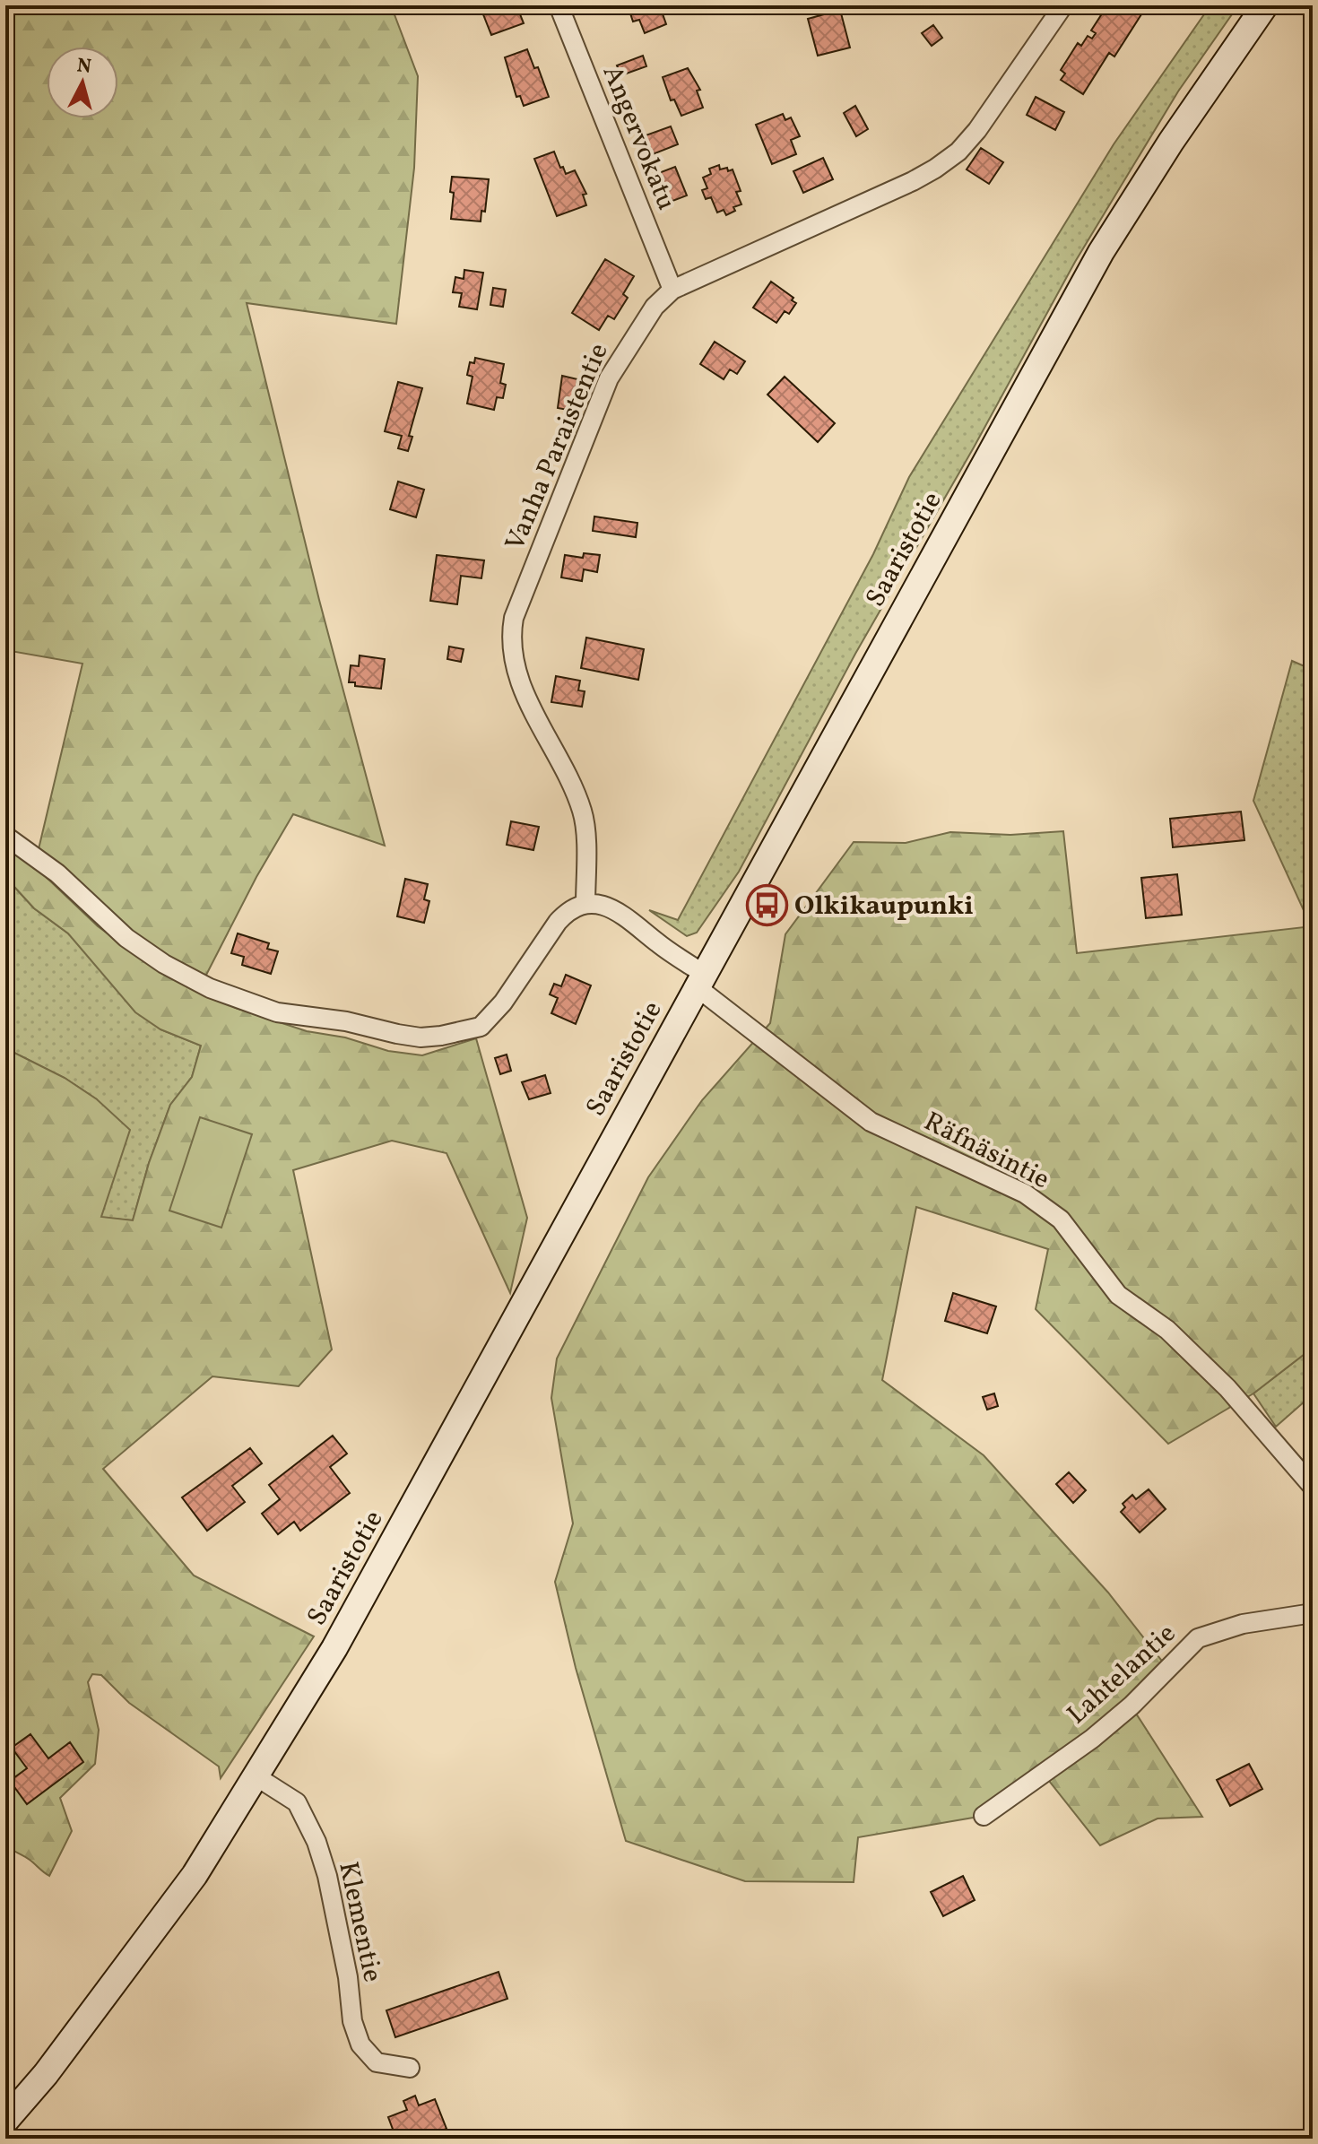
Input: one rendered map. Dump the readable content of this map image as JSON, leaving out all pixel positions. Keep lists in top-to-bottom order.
{
  "streets": {
    "main road": ["Saaristotie"],
    "street": [
      "Angervokatu",
      "Vanha Paraistentie",
      "Räfnäsintie",
      "Lahtelantie",
      "Klementie"
    ]
  },
  "crossings": [
    ["Angervokatu", "Vanha Paraistentie"],
    ["Vanha Paraistentie", "Räfnäsintie"],
    ["Saaristotie", "Räfnäsintie"],
    ["Saaristotie", "Klementie"]
  ],
  "places": {
    "bus stop": ["Olkikaupunki"]
  },
  "north": "top"
}
